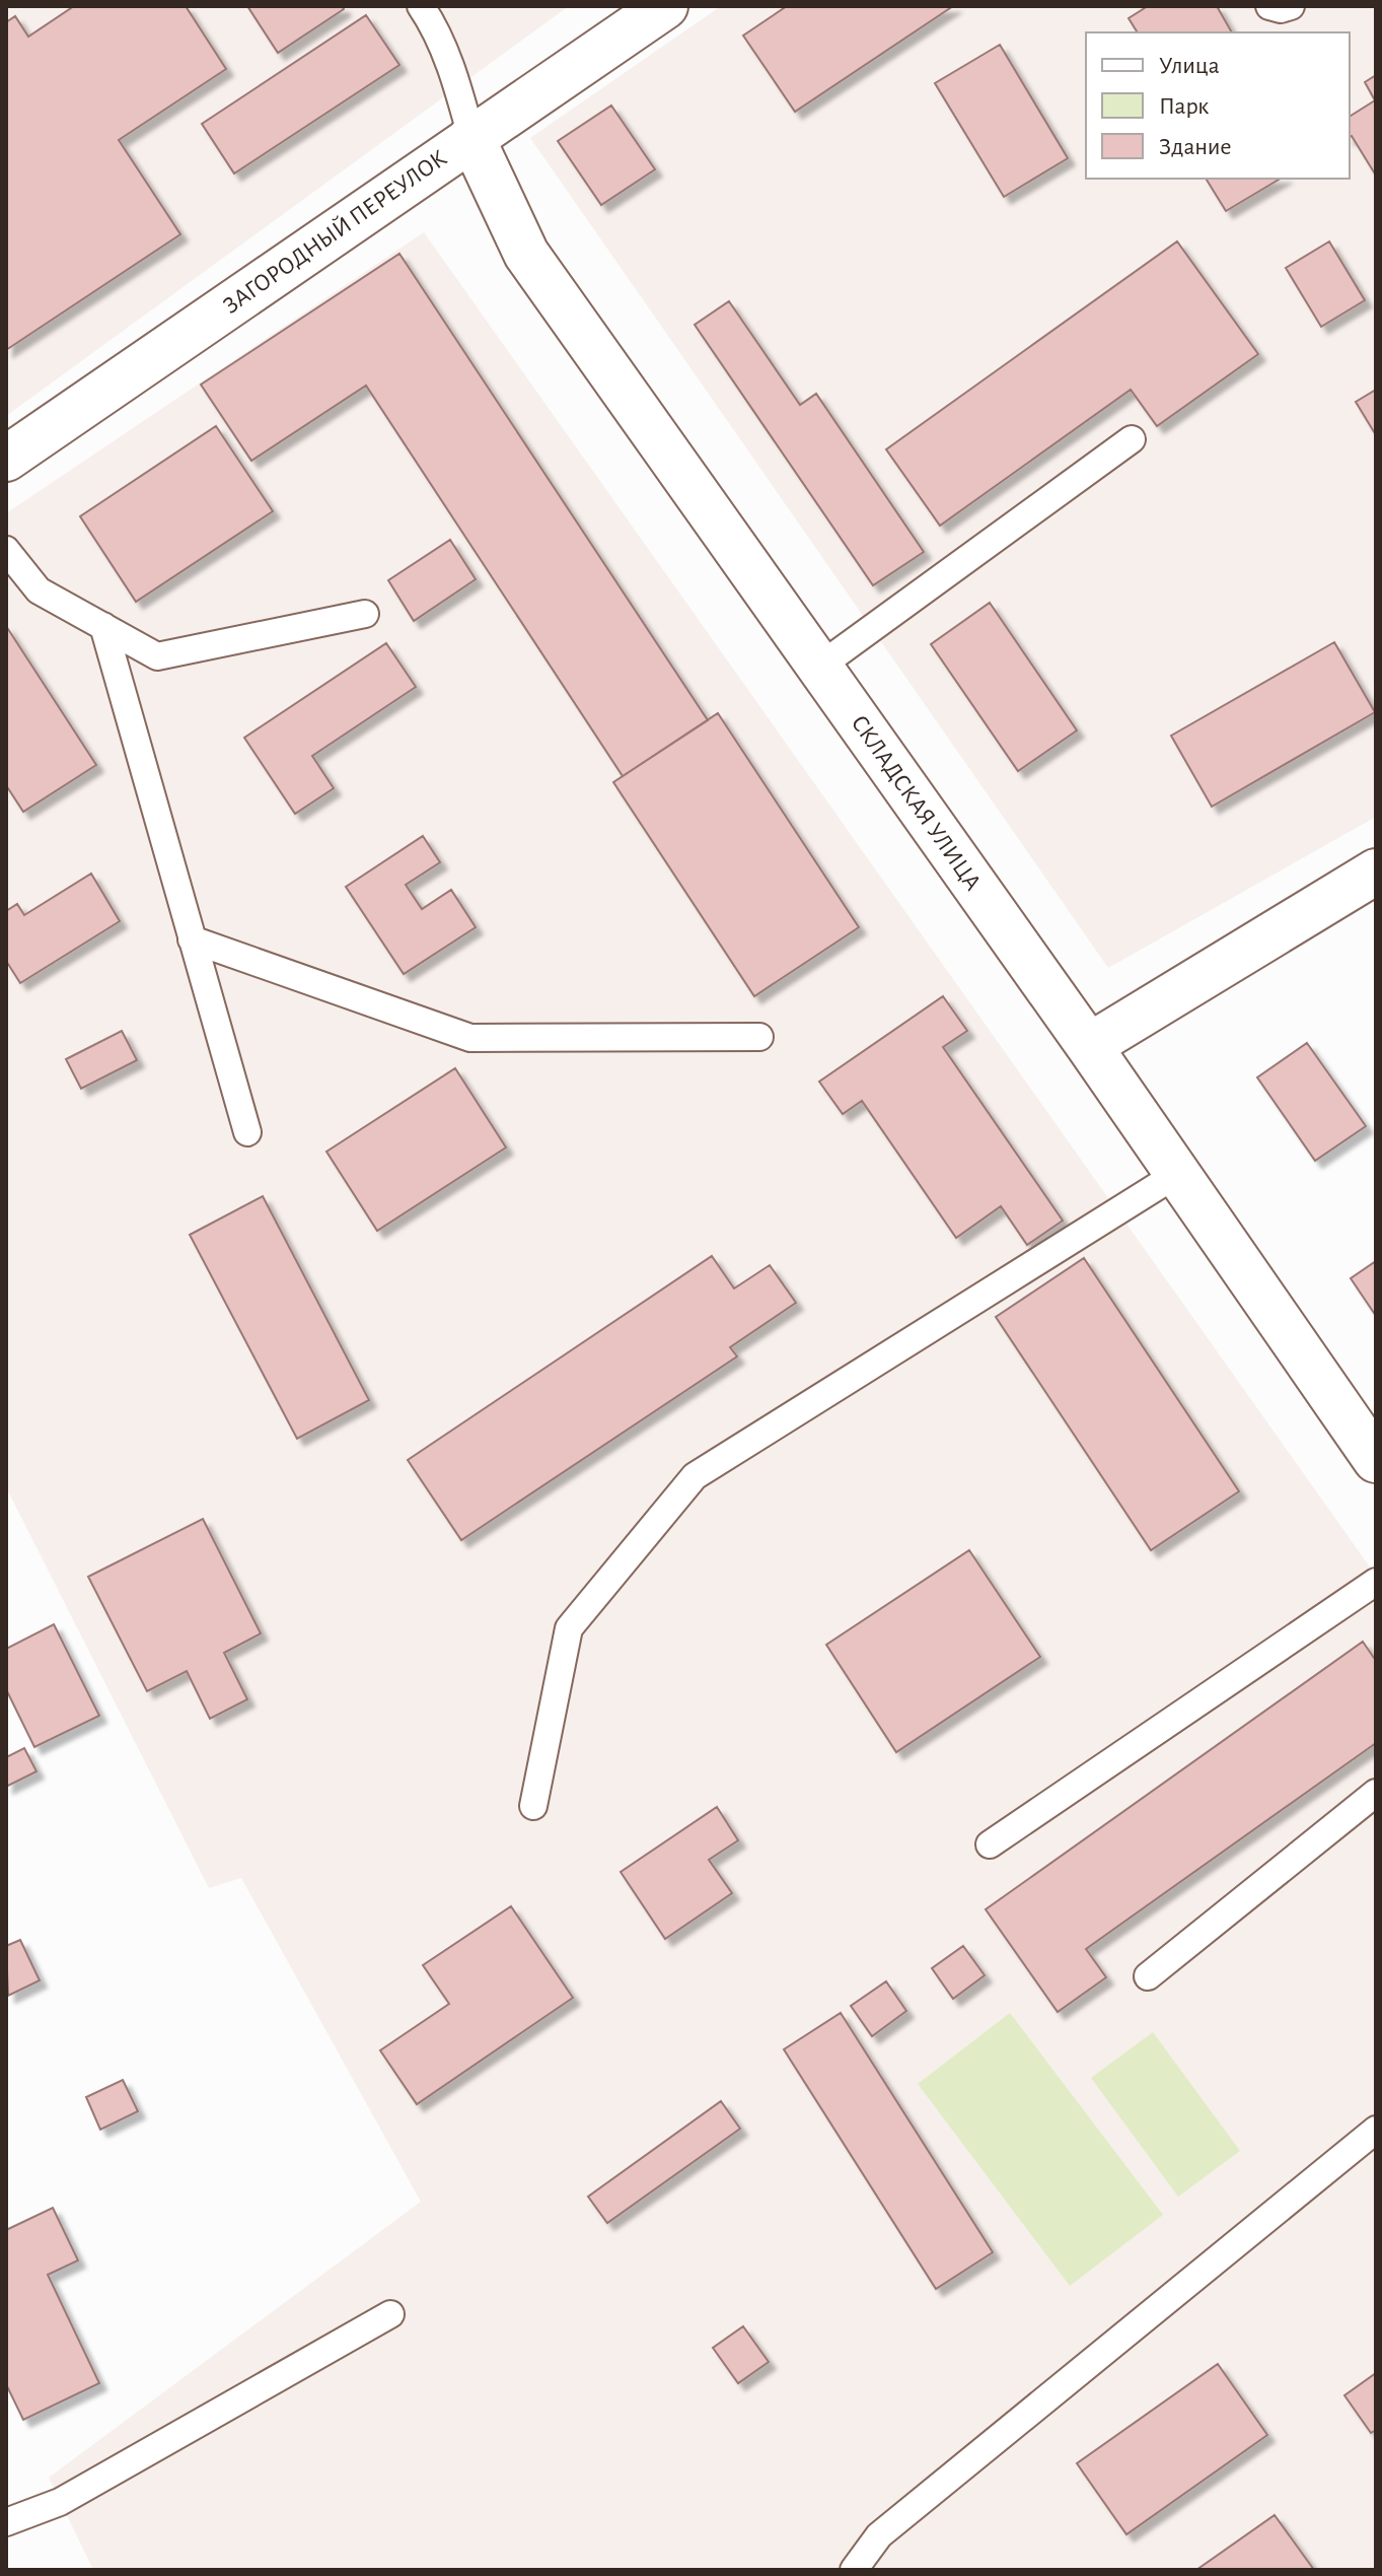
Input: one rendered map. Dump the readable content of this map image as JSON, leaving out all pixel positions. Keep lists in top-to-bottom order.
{
  "streets": {
    "street": ["ЗАГОРОДНЫЙ ПЕРЕУЛОК", "СКЛАДСКАЯ УЛИЦА"]
  },
  "crossings": [
    ["ЗАГОРОДНЫЙ ПЕРЕУЛОК", "СКЛАДСКАЯ УЛИЦА"]
  ],
  "legend": ["Улица", "Парк", "Здание"]
}
